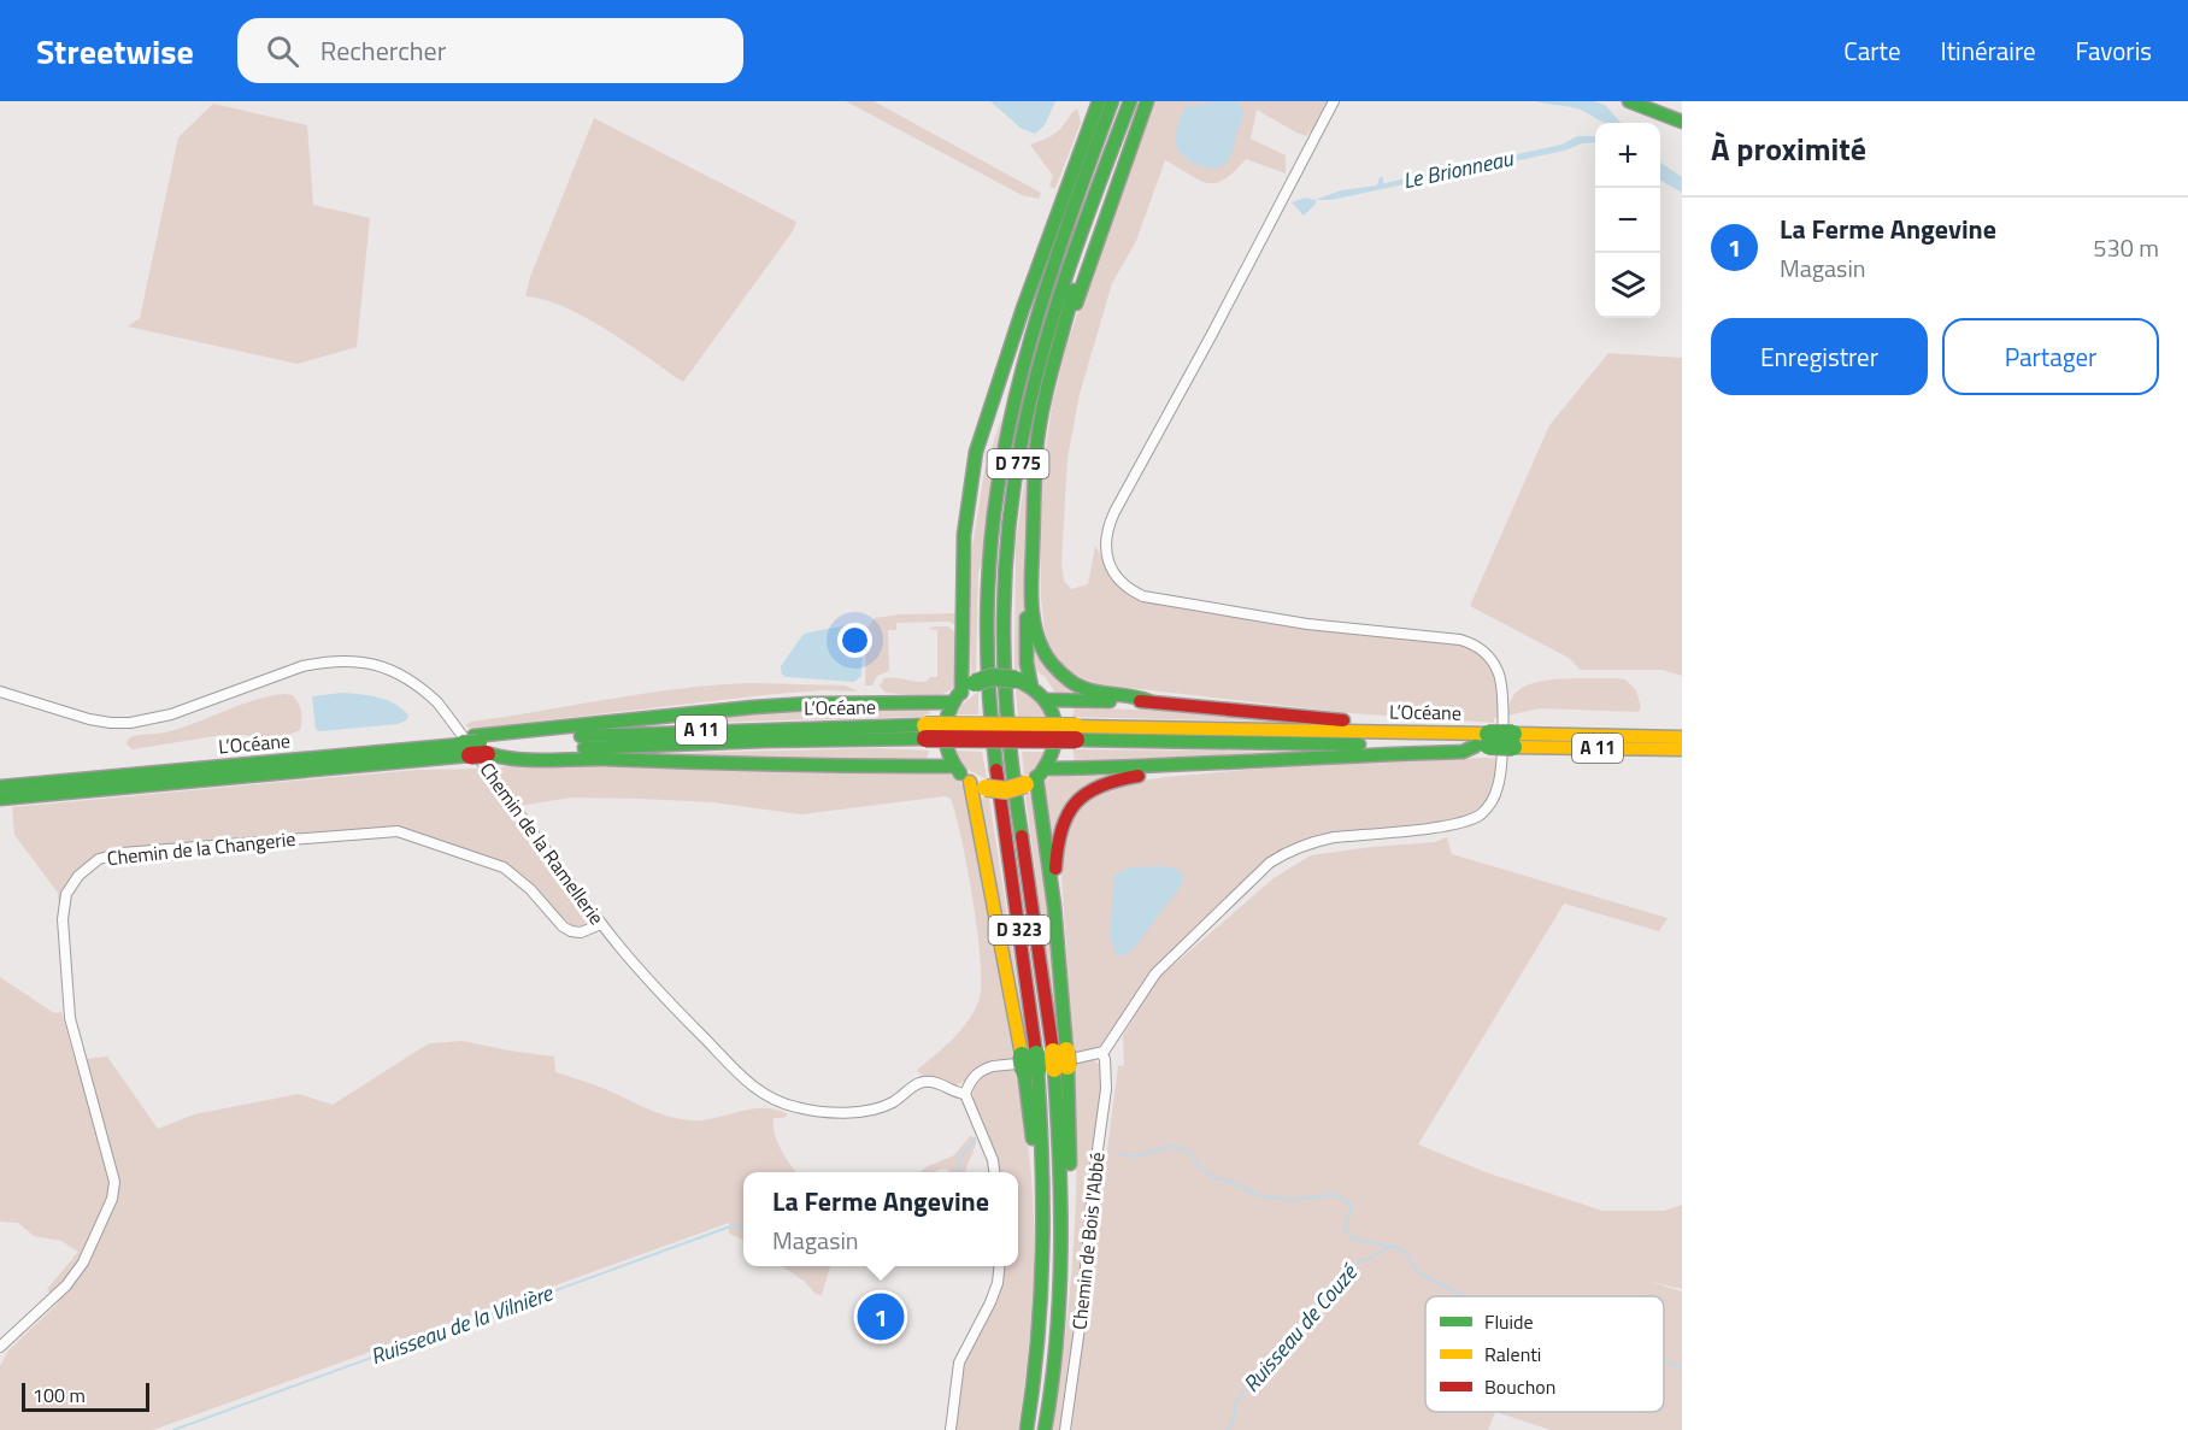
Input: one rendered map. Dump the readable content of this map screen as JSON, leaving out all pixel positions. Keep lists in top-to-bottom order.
{
  "streets": {
    "main road": [
      "D 775",
      "L’Océane",
      "A 11",
      "D 323"
    ],
    "street": ["Chemin de la Ramellerie", "Chemin de la Changerie", "Chemin de Bois l'Abbé"]
  },
  "crossings": [
    ["D 775", "D 323"],
    ["Chemin de la Ramellerie", "Chemin de la Changerie"]
  ],
  "water": ["Le Brionneau", "Ruisseau de la Vilnière", "Ruisseau de Couzé"],
  "legend": ["Fluide", "Ralenti", "Bouchon"],
  "scale_bar": "100 m",
  "page": {
    "header": "Streetwise",
    "search": "Rechercher",
    "nav": ["Carte", "Itinéraire", "Favoris"],
    "heading": "À proximité",
    "map_buttons": ["+", "−"],
    "list": [
      {
        "mark": "1",
        "name": "La Ferme Angevine",
        "note": "Magasin",
        "value": "530 m"
      }
    ],
    "buttons": ["Enregistrer", "Partager"],
    "popup": ["La Ferme Angevine", "Magasin"],
    "pins": "1",
    "scale": "100 m"
  }
}
